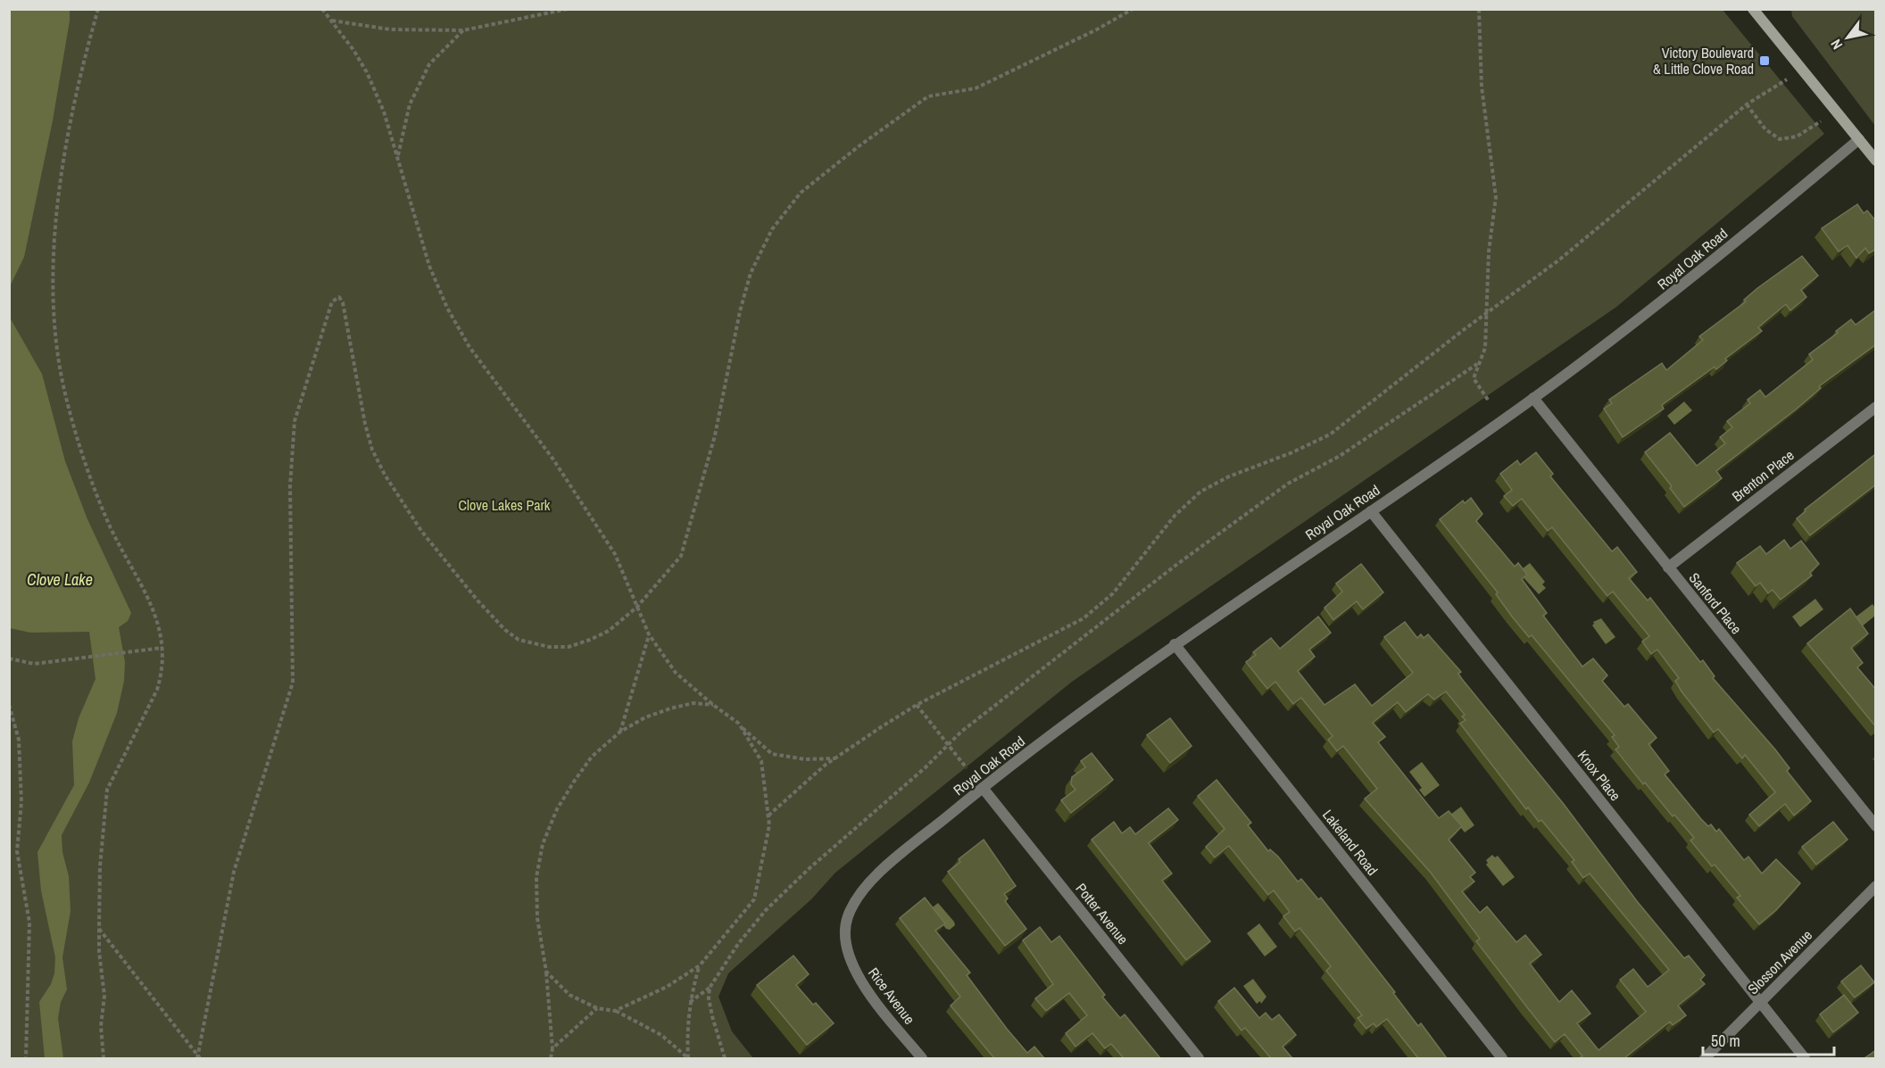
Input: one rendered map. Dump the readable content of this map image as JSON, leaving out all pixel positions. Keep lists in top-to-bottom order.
{
  "streets": {
    "street": [
      "Royal Oak Road",
      "Brenton Place",
      "Sanford Place",
      "Knox Place",
      "Lakeland Road",
      "Potter Avenue",
      "Slosson Avenue",
      "Rice Avenue"
    ]
  },
  "crossings": [
    ["Royal Oak Road", "Sanford Place"],
    ["Royal Oak Road", "Knox Place"],
    ["Royal Oak Road", "Lakeland Road"],
    ["Royal Oak Road", "Potter Avenue"],
    ["Royal Oak Road", "Rice Avenue"],
    ["Brenton Place", "Sanford Place"],
    ["Knox Place", "Slosson Avenue"]
  ],
  "water": ["Clove Lake"],
  "parks": ["Clove Lakes Park"],
  "places": {
    "transit": ["Victory Boulevard & Little Clove Road"]
  },
  "scale_bar": "50 m",
  "north": "bottom left"
}
